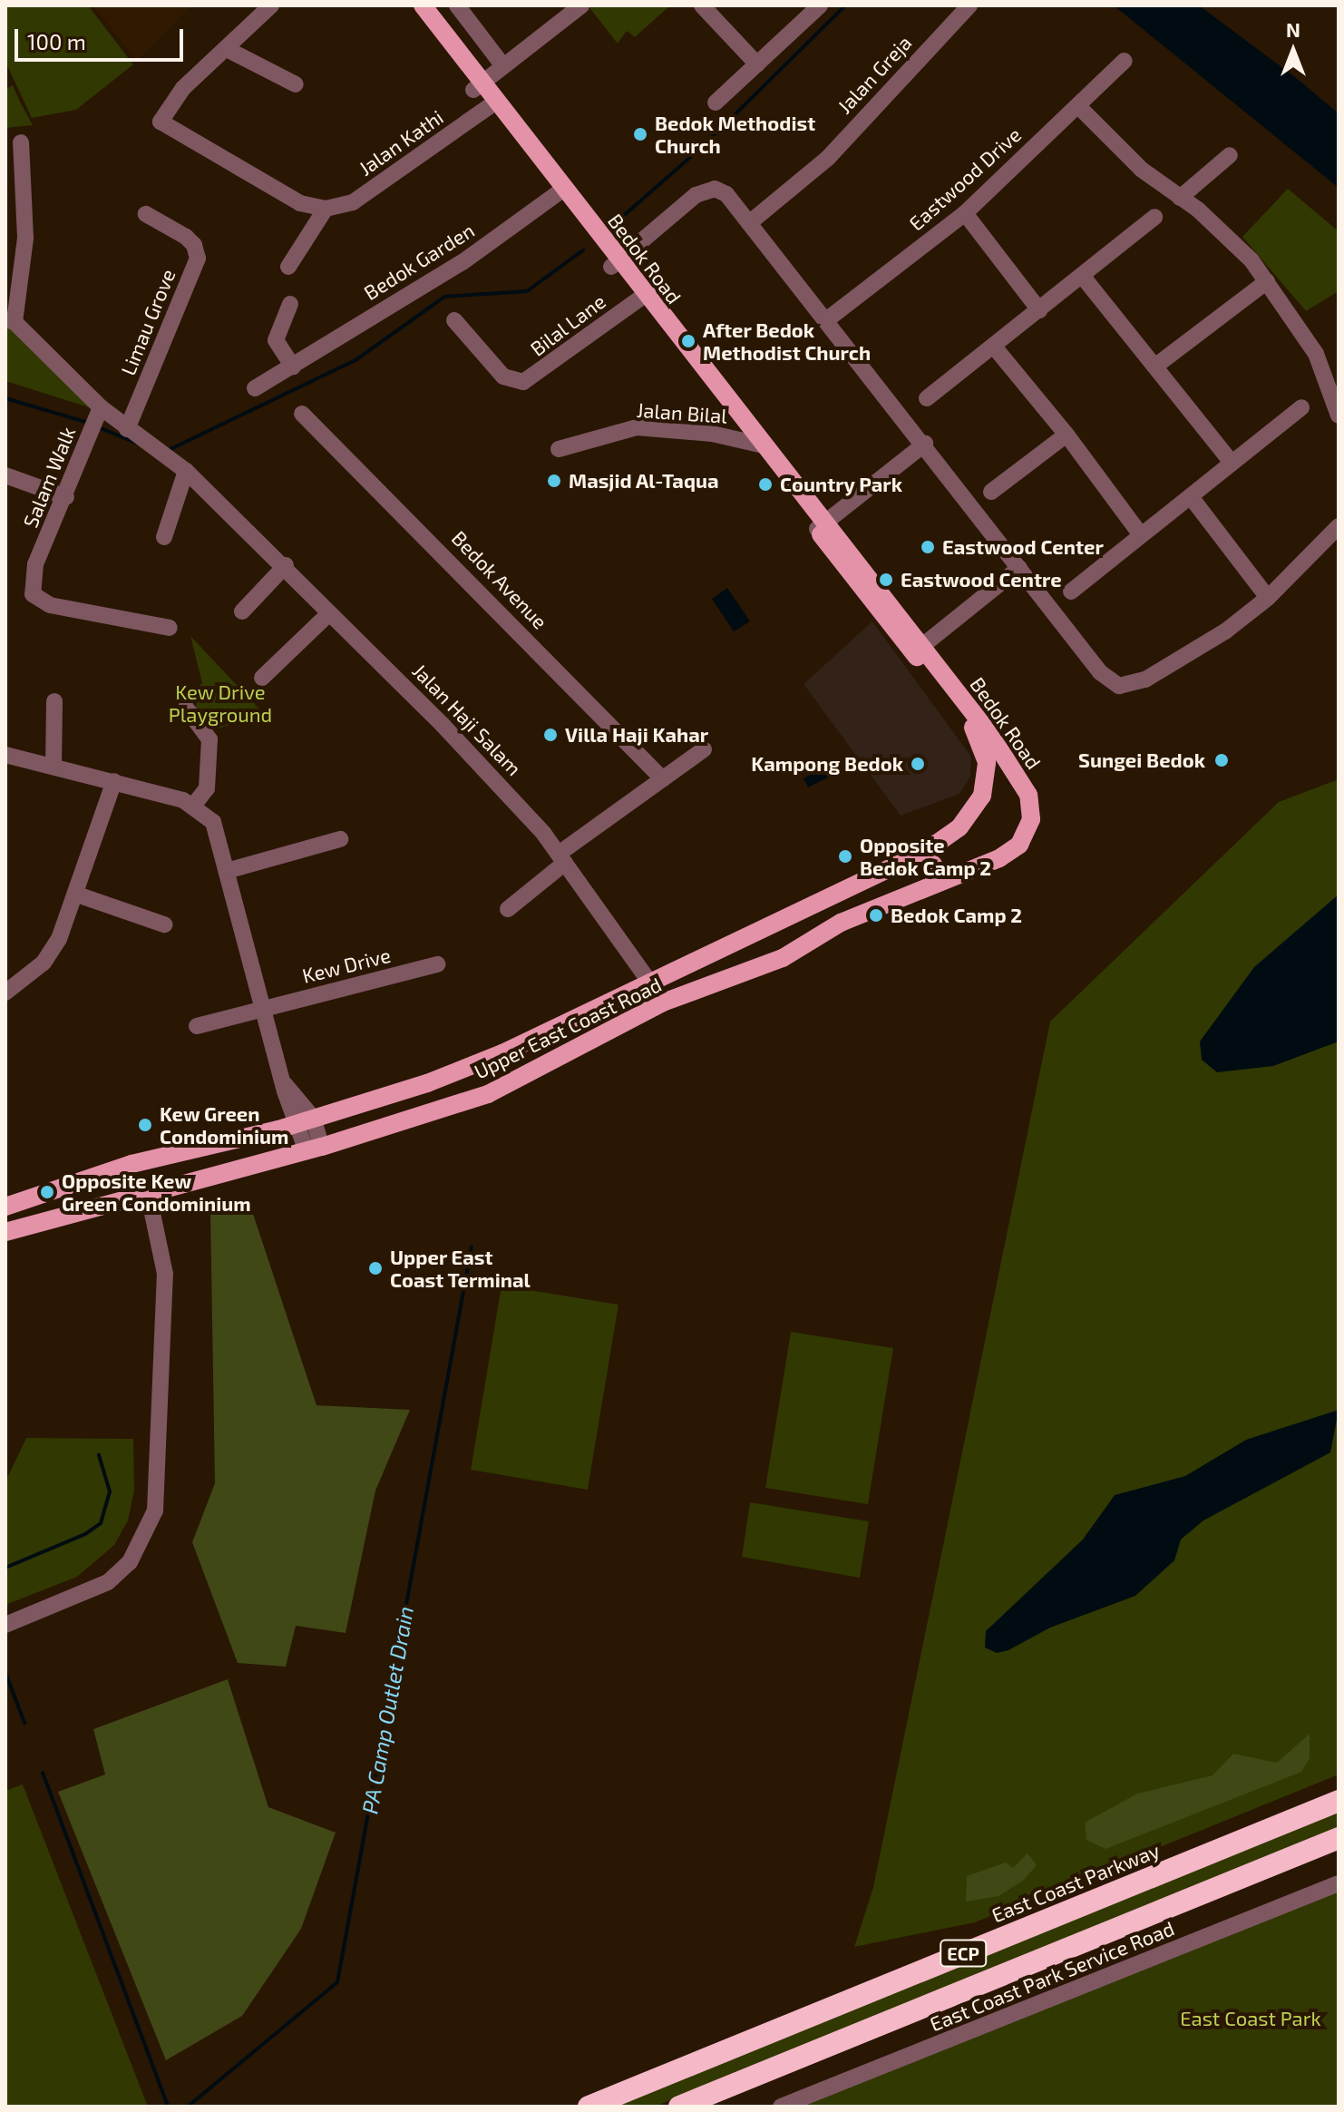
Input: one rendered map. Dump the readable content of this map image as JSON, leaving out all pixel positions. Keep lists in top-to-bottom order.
{
  "streets": {
    "highway": ["East Coast Parkway", "ECP"],
    "main road": ["Bedok Road", "Upper East Coast Road"],
    "street": [
      "Jalan Greja",
      "Jalan Kathi",
      "Eastwood Drive",
      "Bedok Garden",
      "Limau Grove",
      "Bilal Lane",
      "Jalan Bilal",
      "Salam Walk",
      "Bedok Avenue",
      "Jalan Haji Salam",
      "Kew Drive",
      "East Coast Park Service Road"
    ]
  },
  "crossings": [
    ["Jalan Kathi", "Bedok Road"],
    ["Bedok Road", "Bedok Garden"],
    ["Bedok Road", "Bilal Lane"],
    ["Bedok Road", "Jalan Bilal"],
    ["Bedok Road", "Upper East Coast Road"],
    ["Limau Grove", "Jalan Haji Salam"],
    ["Salam Walk", "Jalan Haji Salam"],
    ["Jalan Haji Salam", "Upper East Coast Road"]
  ],
  "water": ["PA Camp Outlet Drain"],
  "parks": ["Kew Drive Playground", "East Coast Park"],
  "places": [
    "Bedok Methodist Church",
    "After Bedok Methodist Church",
    "Masjid Al-Taqua",
    "Country Park",
    "Eastwood Center",
    "Eastwood Centre",
    "Villa Haji Kahar",
    "Sungei Bedok",
    "Kampong Bedok",
    "Opposite Bedok Camp 2",
    "Bedok Camp 2",
    "Kew Green Condominium",
    "Opposite Kew Green Condominium",
    "Upper East Coast Terminal"
  ],
  "scale_bar": "100 m",
  "north": "top"
}
